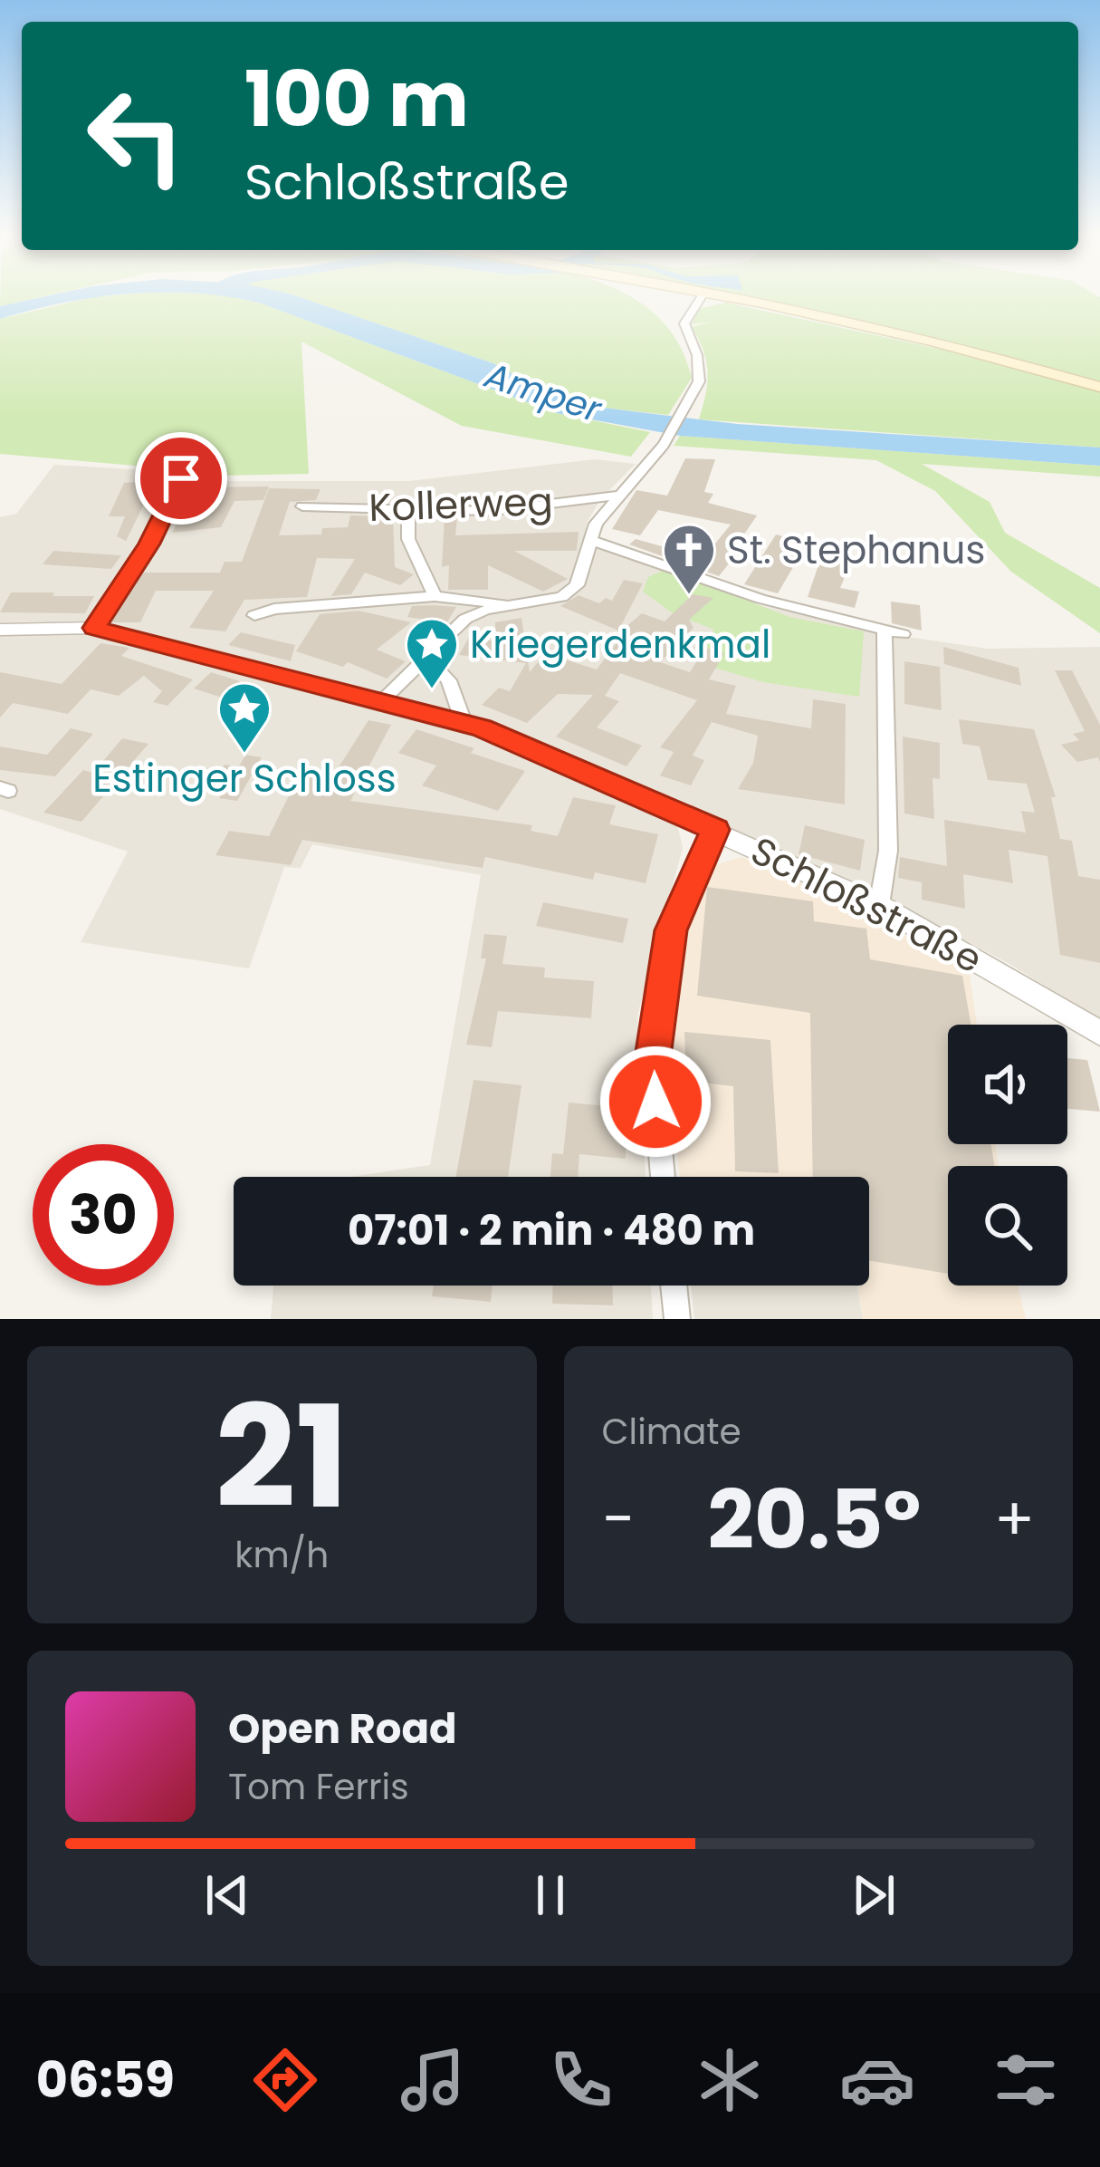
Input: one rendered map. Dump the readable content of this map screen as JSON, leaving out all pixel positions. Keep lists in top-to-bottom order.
{
  "streets": {
    "street": ["Kollerweg", "Schloßstraße"]
  },
  "water": ["Amper"],
  "places": {
    "church": ["St. Stephanus"],
    "place": ["Kriegerdenkmal", "Estinger Schloss"]
  },
  "page": {
    "turn": ["100 m", "Schloßstraße"],
    "limit": "30",
    "trip": "07:01 · 2 min · 480 m",
    "tile": [
      ["21", "km/h"],
      "Climate"
    ],
    "heat": ["−", "20.5°", "+"],
    "song": ["Open Road", "Tom Ferris"],
    "tabs": "06:59"
  }
}
